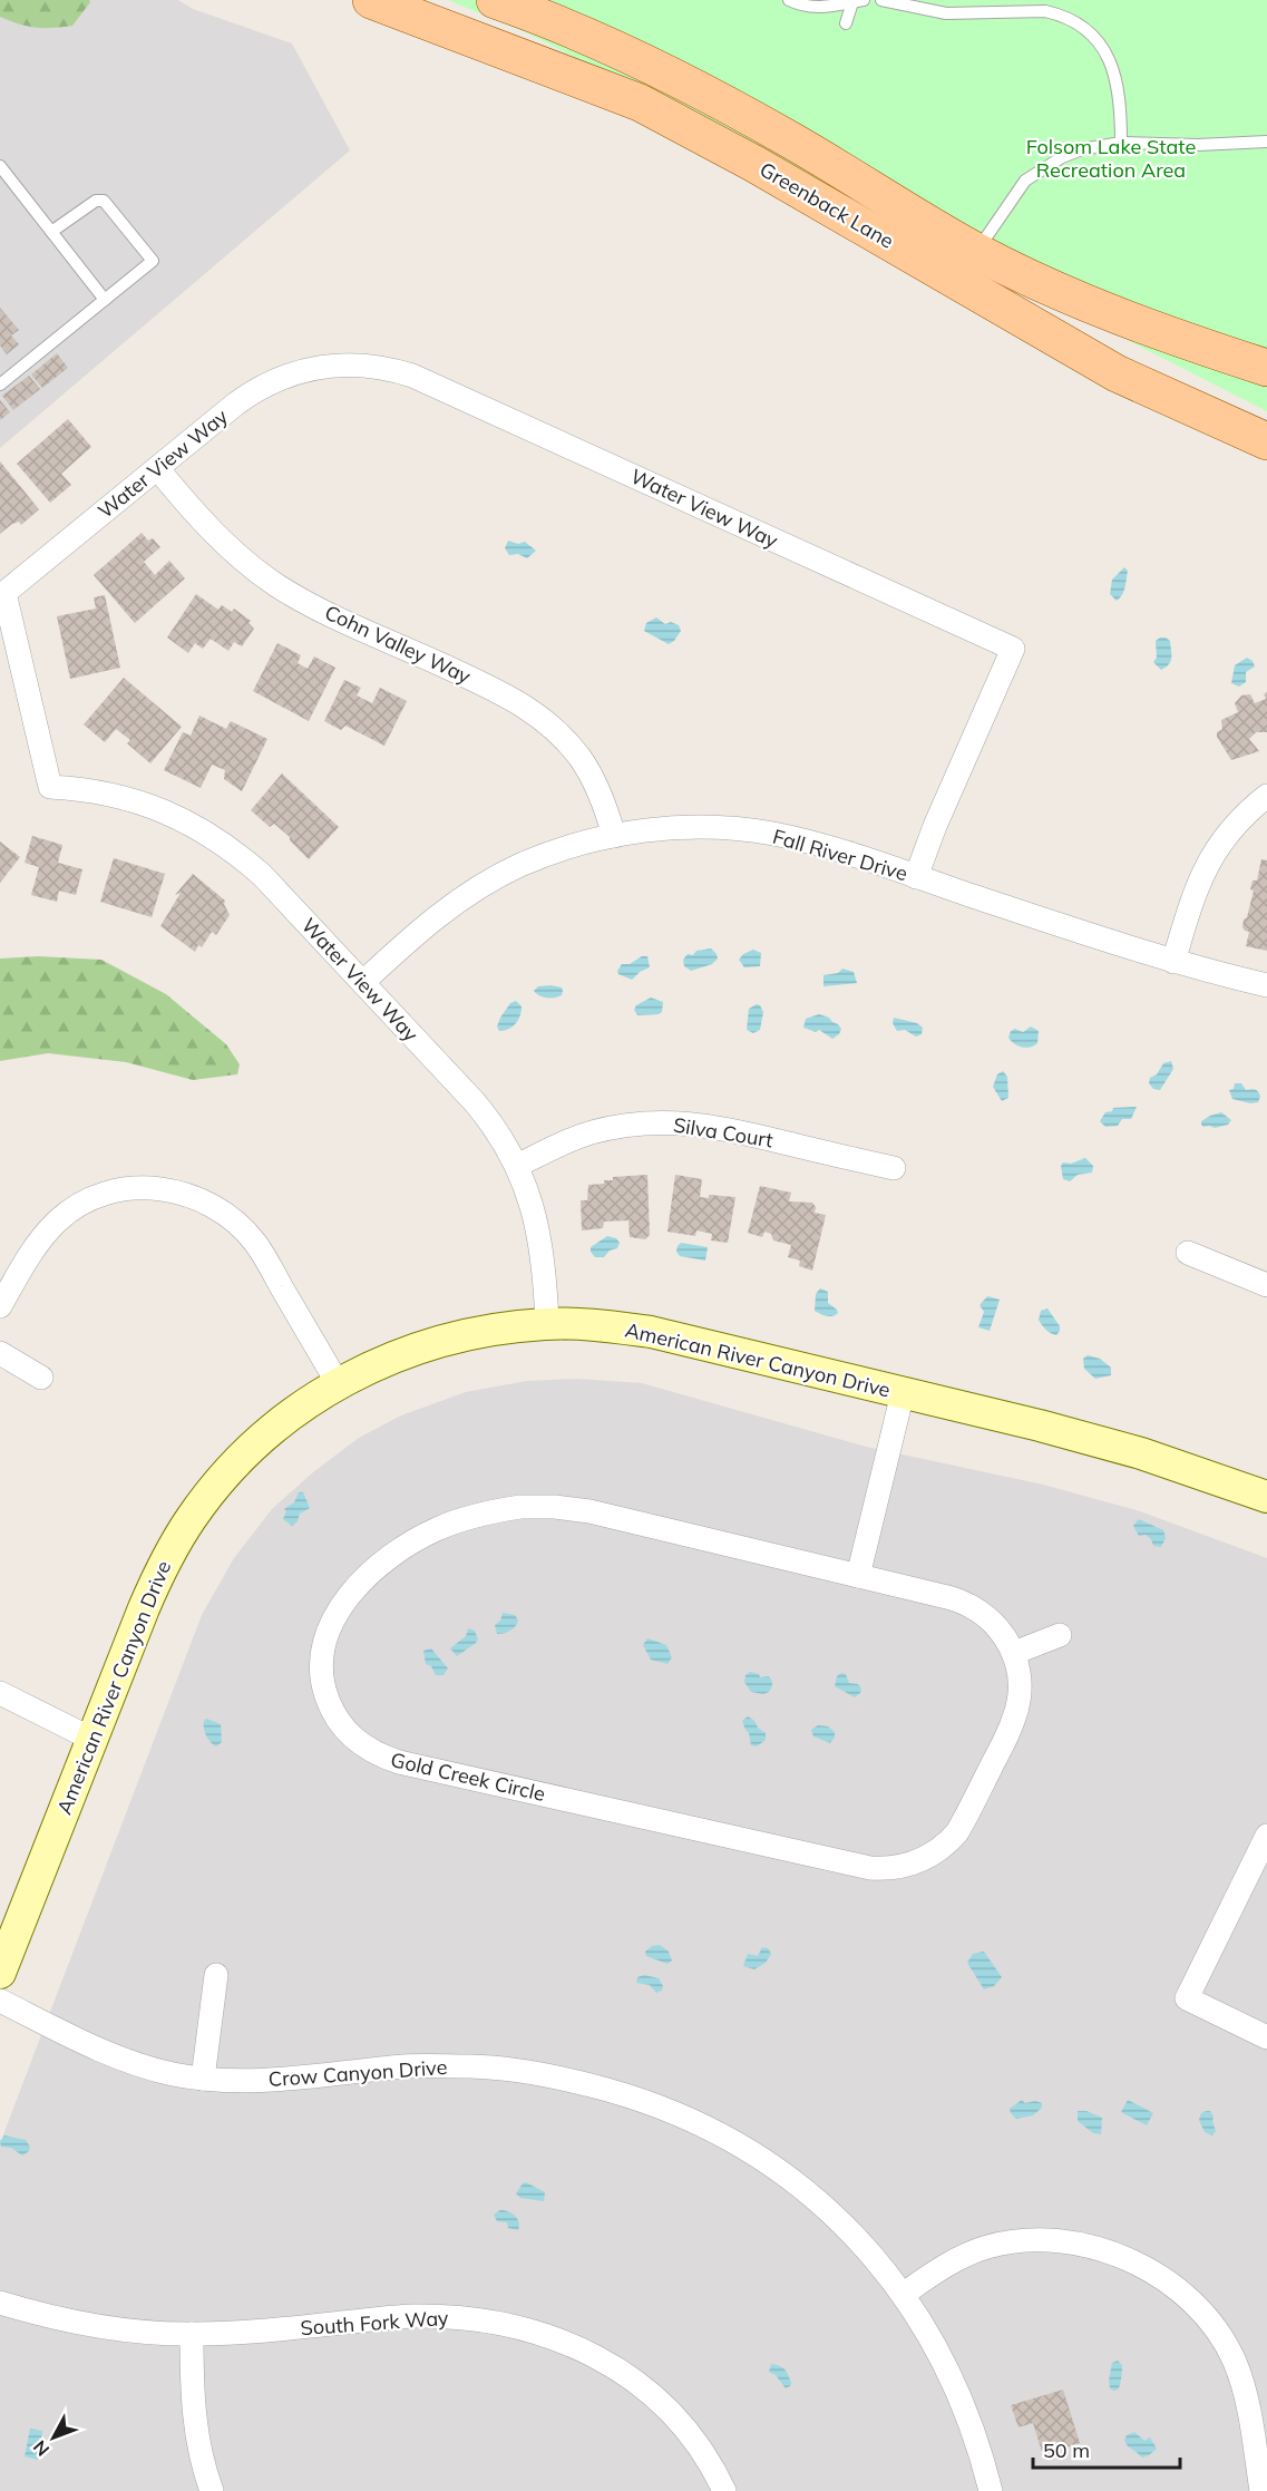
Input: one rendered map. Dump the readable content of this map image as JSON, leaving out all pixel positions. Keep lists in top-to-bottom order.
{
  "streets": {
    "main road": ["Greenback Lane", "American River Canyon Drive"],
    "street": [
      "Water View Way",
      "Cohn Valley Way",
      "Fall River Drive",
      "Silva Court",
      "Gold Creek Circle",
      "Crow Canyon Drive",
      "South Fork Way"
    ]
  },
  "crossings": [
    ["Water View Way", "Cohn Valley Way"],
    ["Water View Way", "Fall River Drive"],
    ["Water View Way", "Silva Court"],
    ["Water View Way", "American River Canyon Drive"],
    ["Cohn Valley Way", "Fall River Drive"]
  ],
  "parks": ["Folsom Lake State Recreation Area"],
  "scale_bar": "50 m",
  "north": "bottom left"
}
